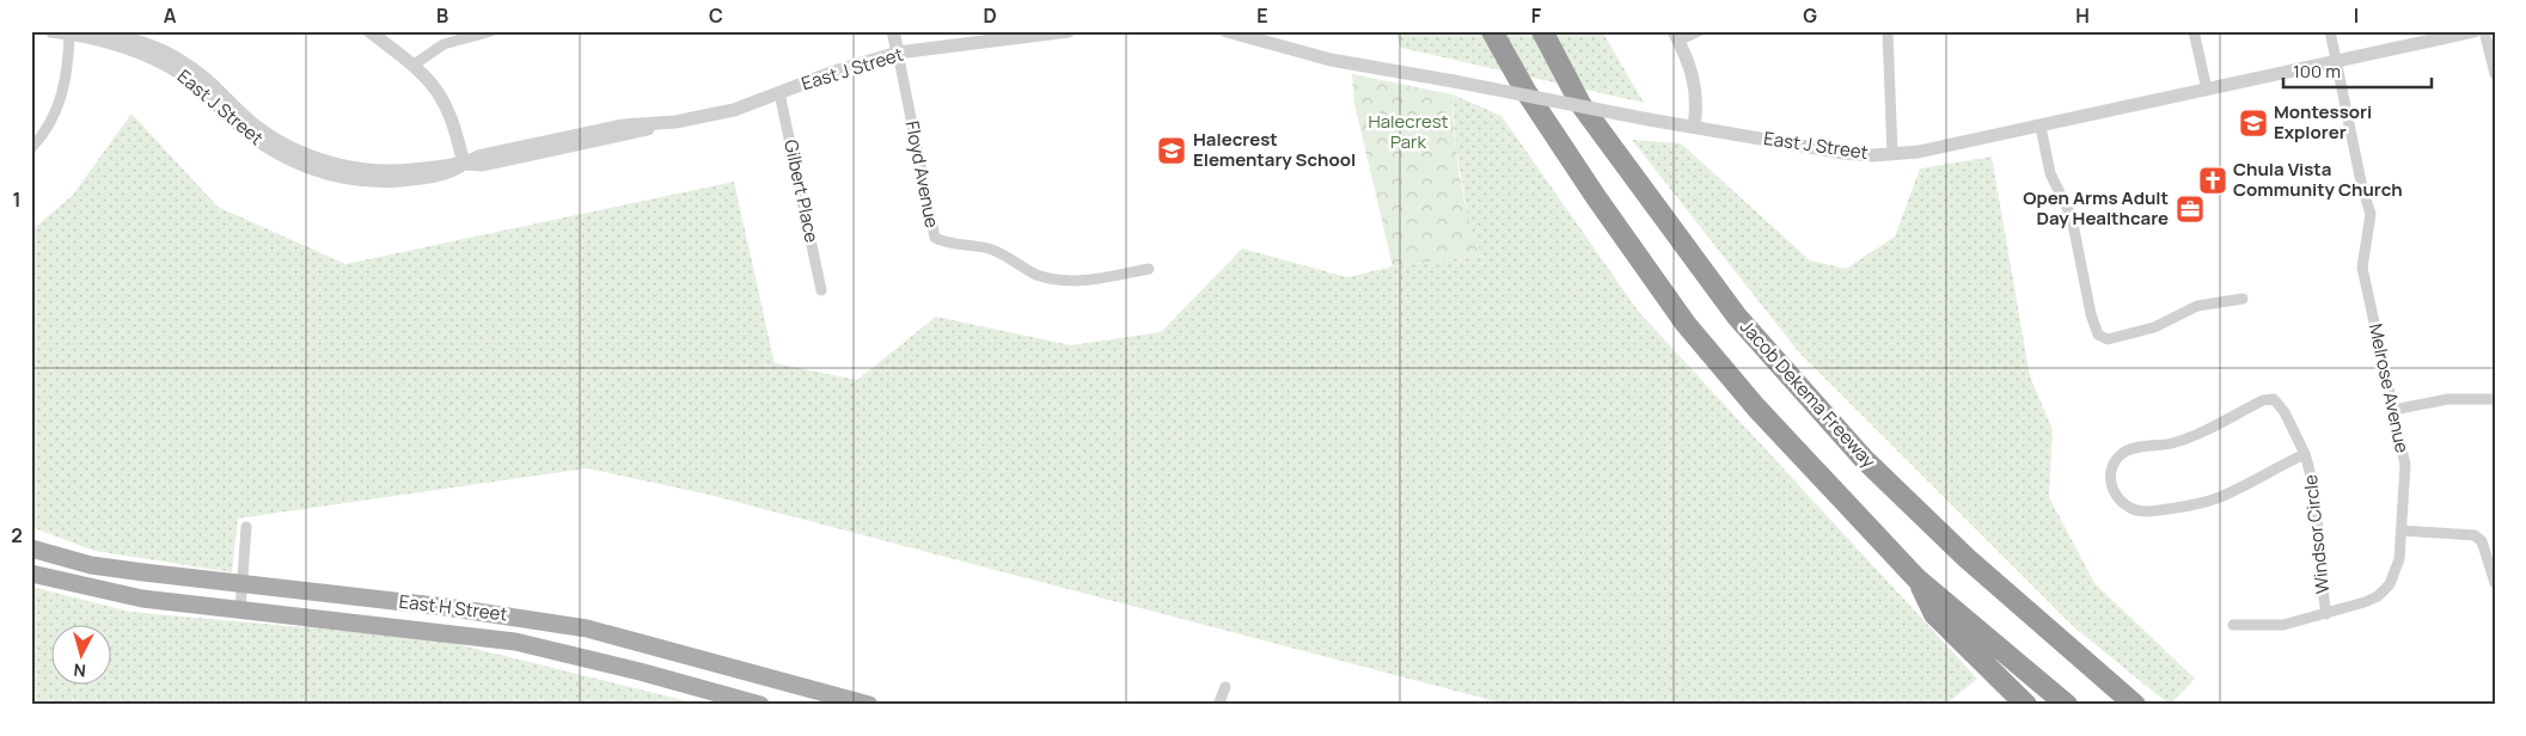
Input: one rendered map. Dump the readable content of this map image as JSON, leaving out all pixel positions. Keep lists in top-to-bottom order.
{
  "streets": {
    "highway": ["Jacob Dekema Freeway"],
    "main road": ["East H Street"],
    "street": [
      "East J Street",
      "Floyd Avenue",
      "Gilbert Place",
      "Melrose Avenue",
      "Windsor Circle"
    ]
  },
  "crossings": [
    ["East J Street", "Floyd Avenue"],
    ["East J Street", "Gilbert Place"],
    ["East J Street", "Melrose Avenue"],
    ["Melrose Avenue", "Windsor Circle"]
  ],
  "parks": ["Halecrest Park"],
  "places": {
    "school or university": ["Montessori Explorer", "Halecrest Elementary School"],
    "church": ["Chula Vista Community Church"],
    "office": ["Open Arms Adult Day Healthcare"]
  },
  "scale_bar": "100 m",
  "north": "bottom",
  "grid": {
    "columns": [
      "A",
      "B",
      "C",
      "D",
      "E",
      "F",
      "G",
      "H",
      "I"
    ],
    "rows": ["1", "2"]
  }
}
